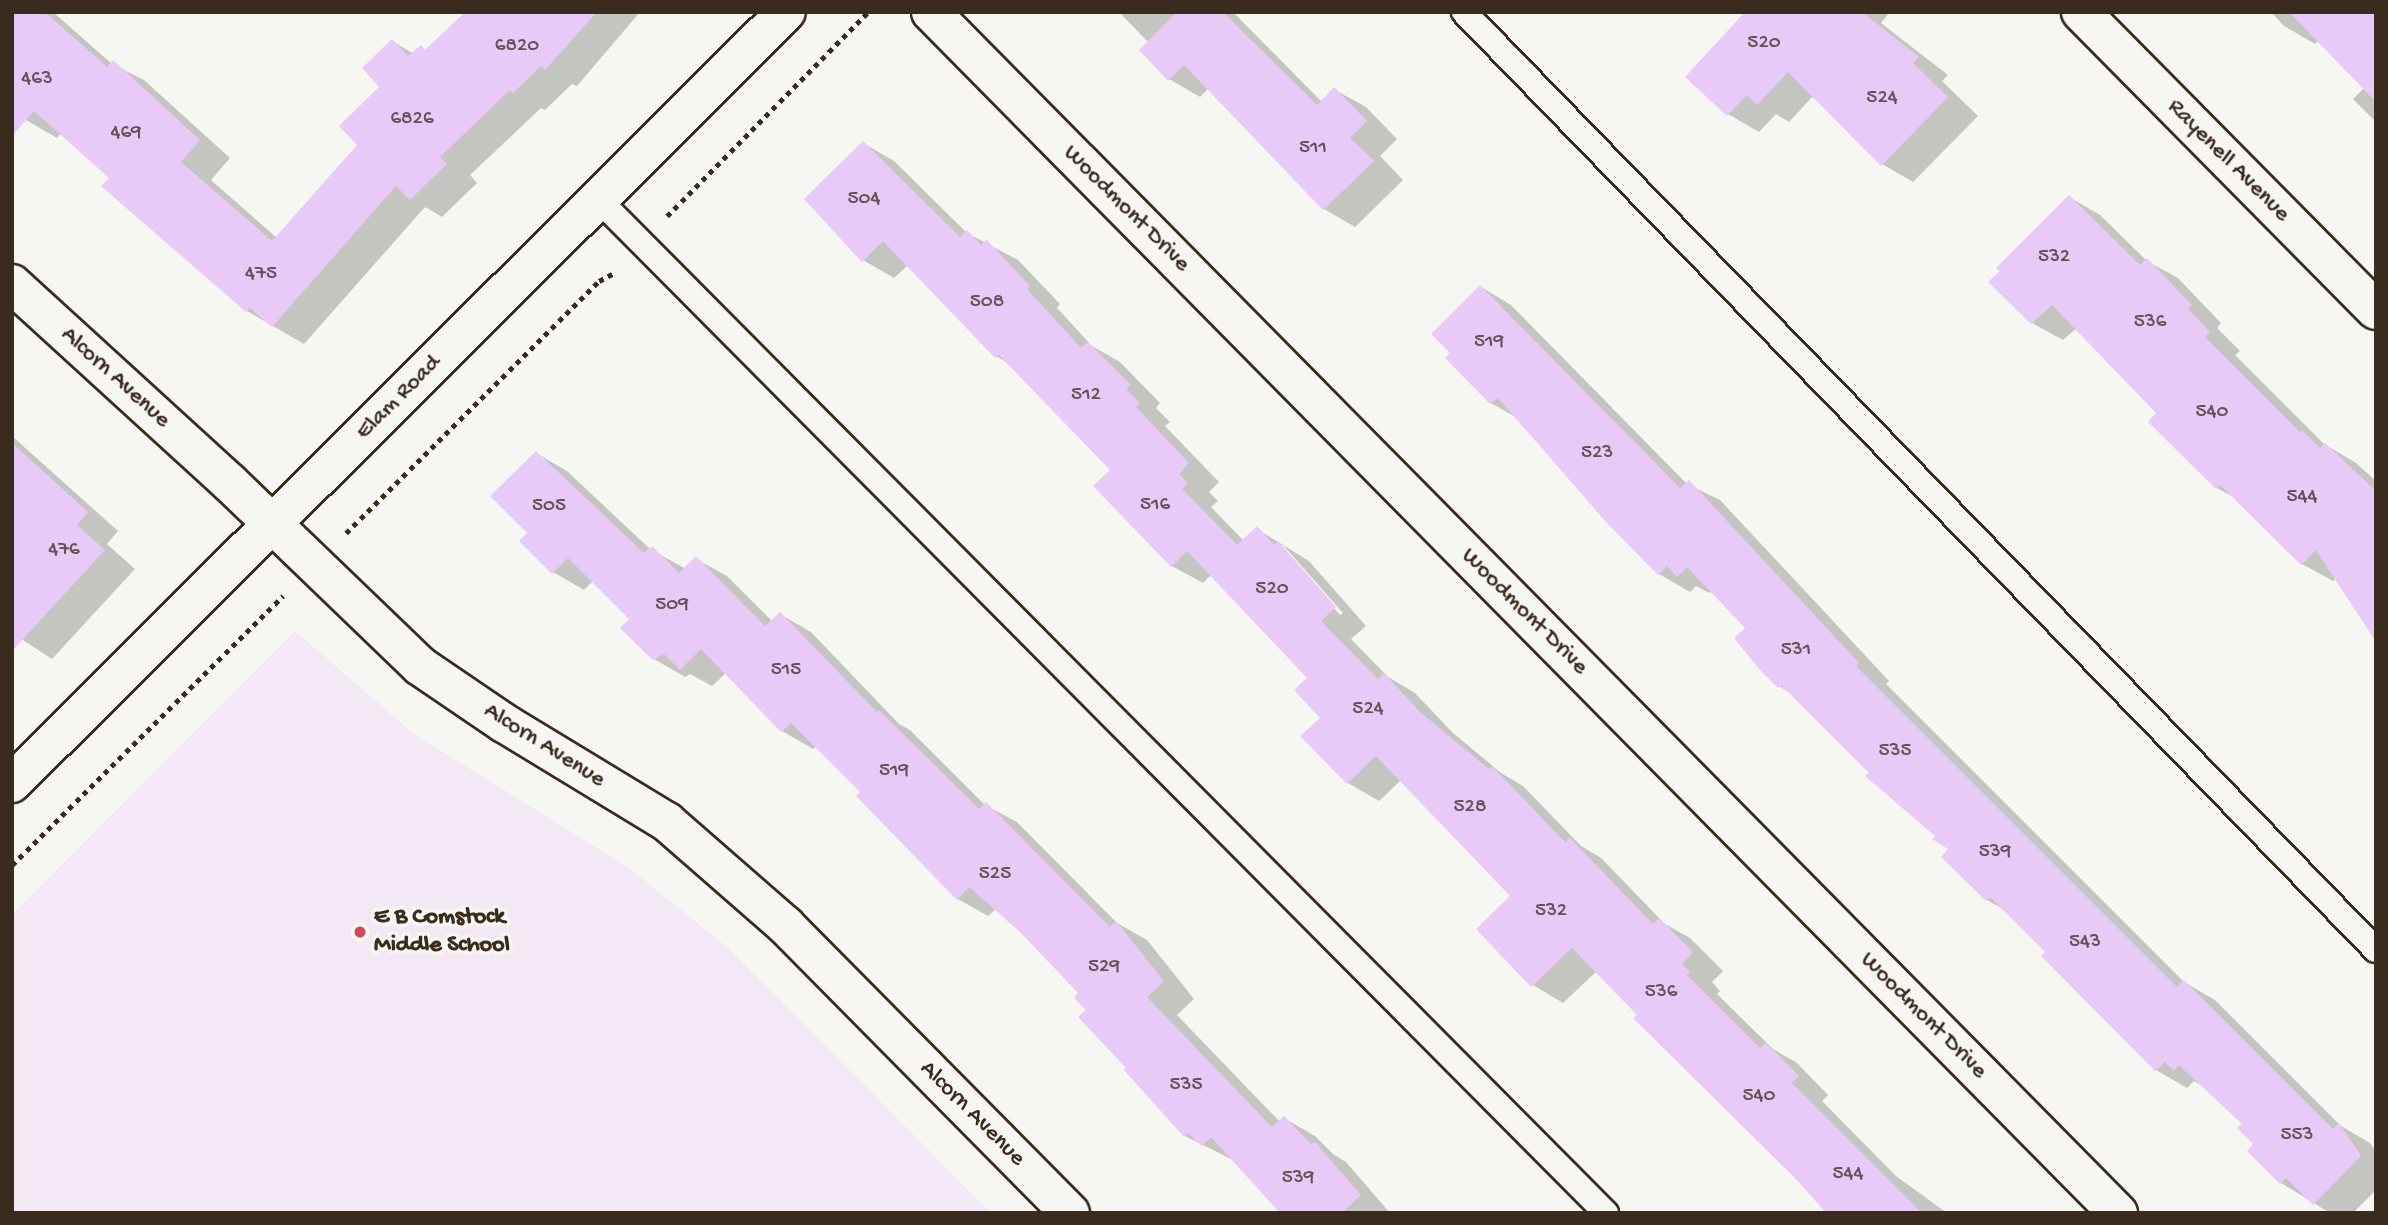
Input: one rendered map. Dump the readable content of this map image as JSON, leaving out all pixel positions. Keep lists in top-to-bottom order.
{
  "streets": {
    "street": [
      "Rayenell Avenue",
      "Woodmont Drive",
      "Alcorn Avenue",
      "Elam Road"
    ]
  },
  "crossings": [
    ["Alcorn Avenue", "Elam Road"]
  ],
  "places": ["E B Comstock Middle School"],
  "house_numbers": [
    "520",
    "6820",
    "463",
    "524",
    "6826",
    "469",
    "511",
    "504",
    "532",
    "475",
    "508",
    "536",
    "519",
    "512",
    "540",
    "523",
    "544",
    "516",
    "505",
    "476",
    "520",
    "509",
    "531",
    "515",
    "524",
    "535",
    "519",
    "528",
    "539",
    "525",
    "532",
    "543",
    "529",
    "536",
    "535",
    "540",
    "553",
    "544",
    "539"
  ]
}
